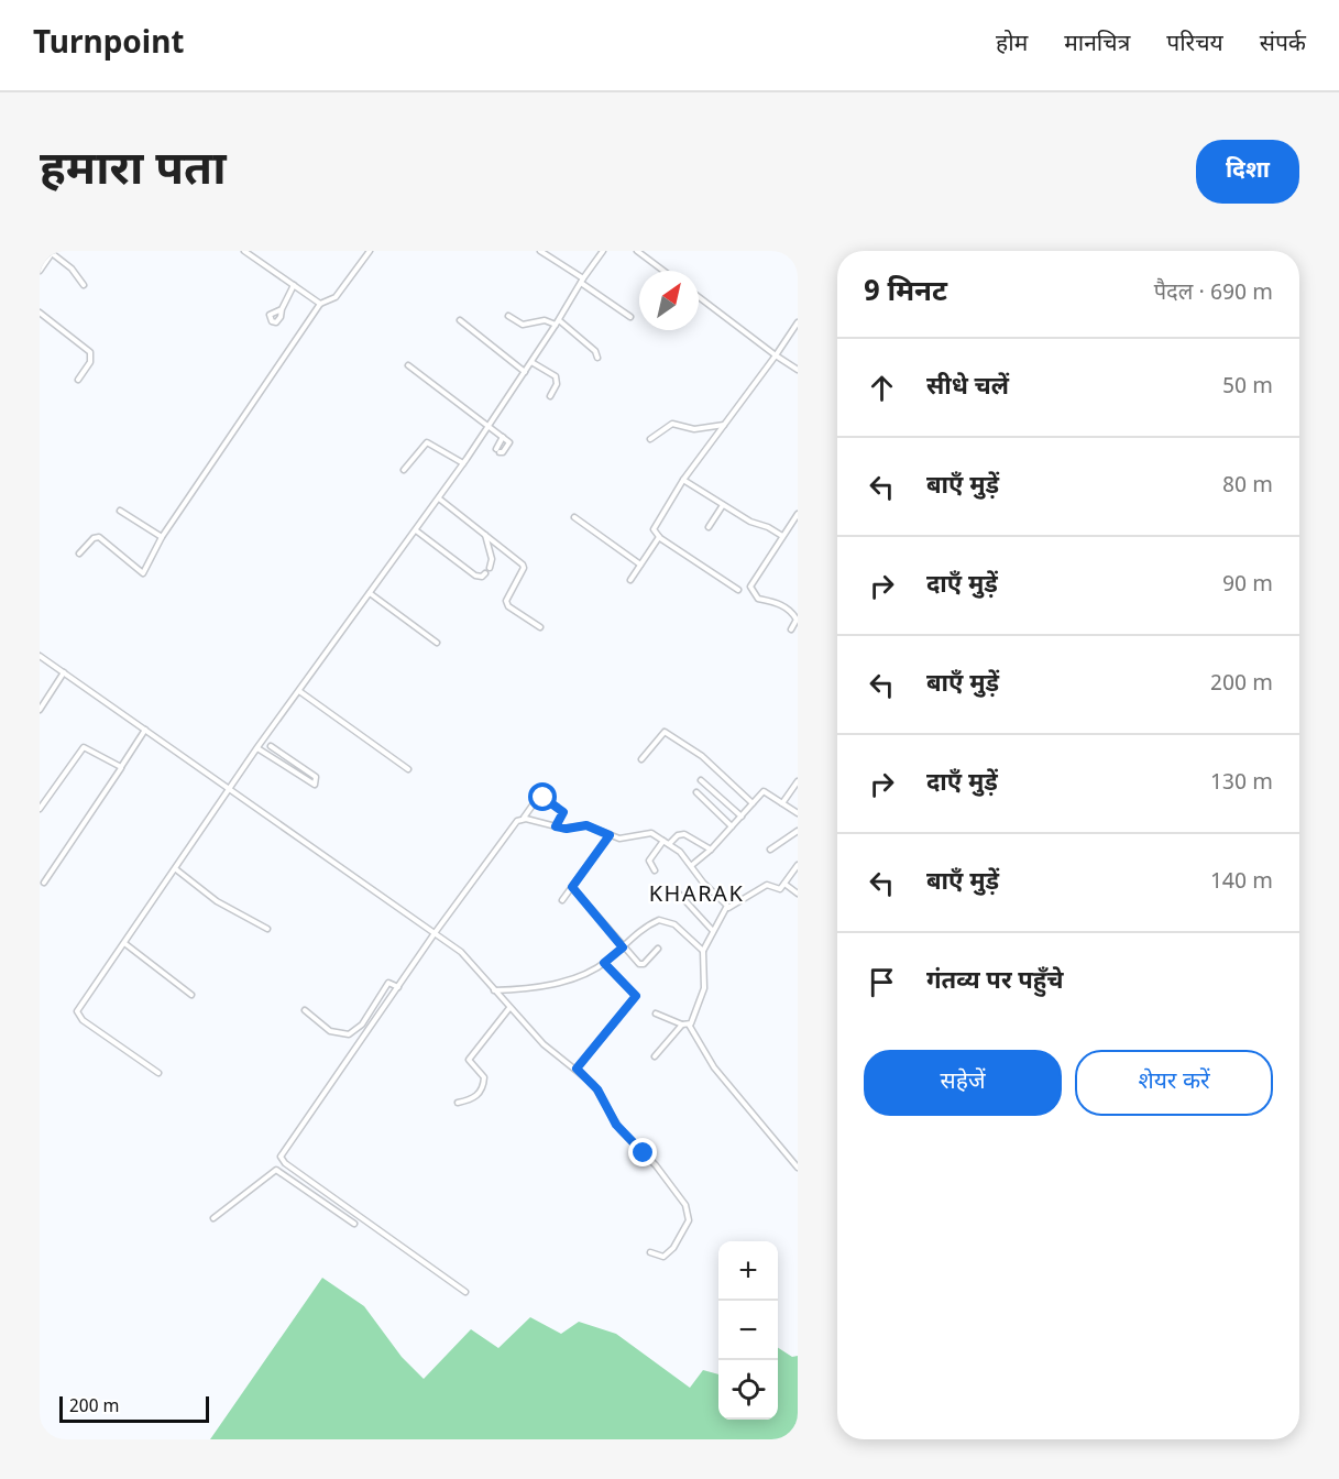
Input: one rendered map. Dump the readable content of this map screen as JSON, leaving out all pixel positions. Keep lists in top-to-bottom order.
{
  "districts": ["KHARAK"],
  "scale_bar": "200 m",
  "north": "top right",
  "page": {
    "header": "Turnpoint",
    "nav": [
      "होम",
      "मानचित्र",
      "परिचय",
      "संपर्क"
    ],
    "buttons": [
      "दिशा",
      ["सहेजें", "शेयर करें"]
    ],
    "title": "हमारा पता",
    "heading": ["9 मिनट", "पैदल · 690 m"],
    "list": [
      ["सीधे चलें", "50 m"],
      ["बाएँ मुड़ें", "80 m"],
      ["दाएँ मुड़ें", "90 m"],
      ["बाएँ मुड़ें", "200 m"],
      ["दाएँ मुड़ें", "130 m"],
      ["बाएँ मुड़ें", "140 m"],
      "गंतव्य पर पहुँचे"
    ],
    "map_buttons": ["+", "−"],
    "scale": "200 m"
  }
}
